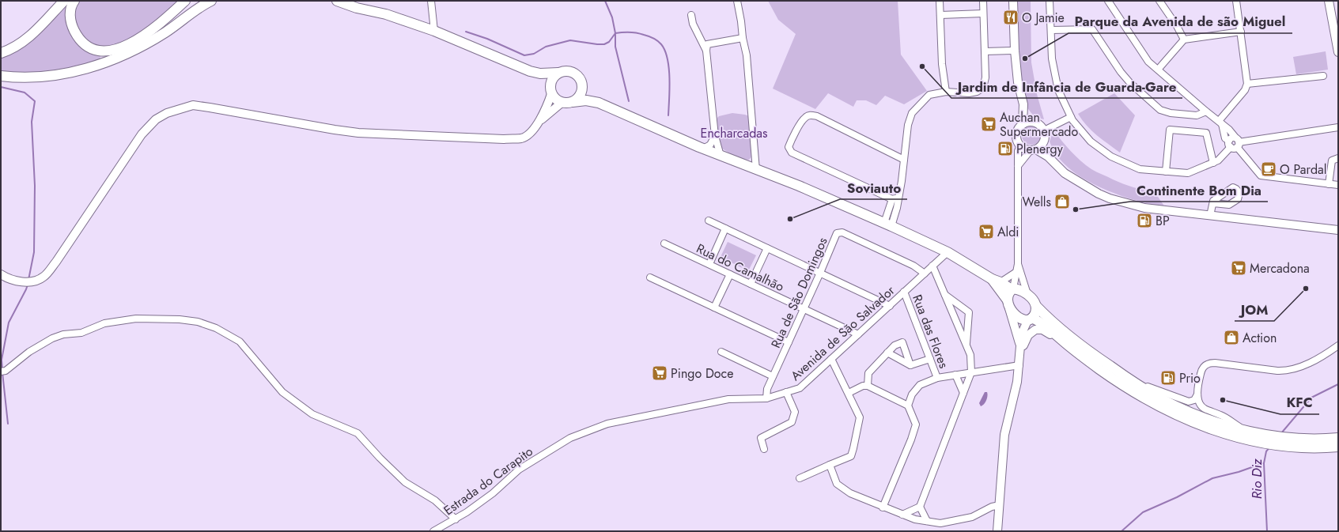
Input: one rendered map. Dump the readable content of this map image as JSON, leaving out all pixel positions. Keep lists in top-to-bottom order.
{
  "streets": {
    "street": [
      "Rua do Camalhão",
      "Rua de São Domingos",
      "Rua das Flores",
      "Avenida de São Salvador",
      "Estrada do Carapito"
    ]
  },
  "crossings": [
    ["Rua do Camalhão", "Rua de São Domingos"],
    ["Rua do Camalhão", "Avenida de São Salvador"],
    ["Rua de São Domingos", "Avenida de São Salvador"],
    ["Rua das Flores", "Avenida de São Salvador"],
    ["Avenida de São Salvador", "Estrada do Carapito"]
  ],
  "water": ["Rio Diz"],
  "parks": ["Encharcadas"],
  "places": {
    "restaurant": ["O Jamie"],
    "other": [
      "Parque da Avenida de são Miguel",
      "Jardim de Infância de Guarda-Gare",
      "Continente Bom Dia",
      "Soviauto",
      "JOM",
      "KFC"
    ],
    "supermarket": [
      "Auchan Supermercado",
      "Aldi",
      "Mercadona",
      "Pingo Doce"
    ],
    "fuel station": ["Plenergy", "BP", "Prio"],
    "cafe": ["O Pardal"],
    "shop": ["Wells", "Action"]
  }
}
